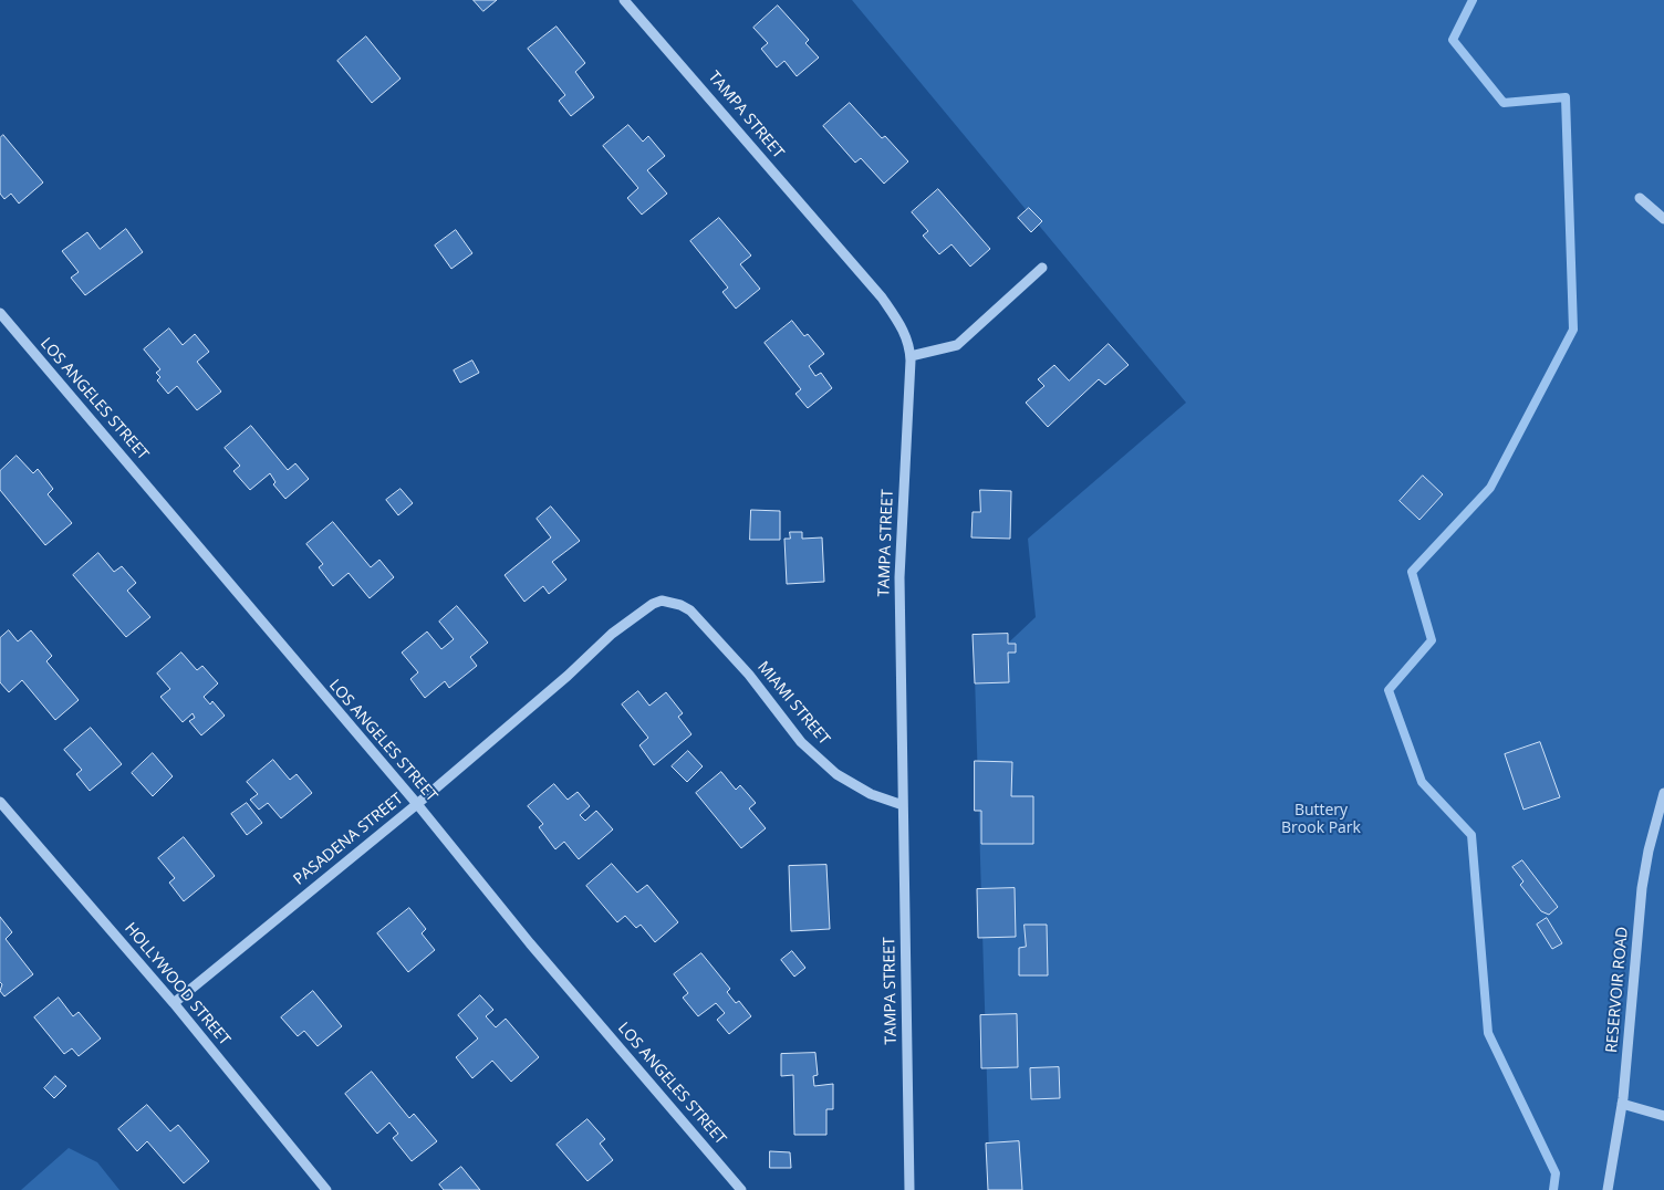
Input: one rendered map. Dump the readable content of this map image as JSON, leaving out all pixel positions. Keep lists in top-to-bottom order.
{
  "streets": {
    "street": [
      "TAMPA STREET",
      "LOS ANGELES STREET",
      "MIAMI STREET",
      "PASADENA STREET",
      "HOLLYWOOD STREET",
      "RESERVOIR ROAD"
    ]
  },
  "crossings": [
    ["TAMPA STREET", "MIAMI STREET"],
    ["LOS ANGELES STREET", "PASADENA STREET"],
    ["MIAMI STREET", "PASADENA STREET"],
    ["PASADENA STREET", "HOLLYWOOD STREET"]
  ],
  "parks": ["Buttery Brook Park"]
}
